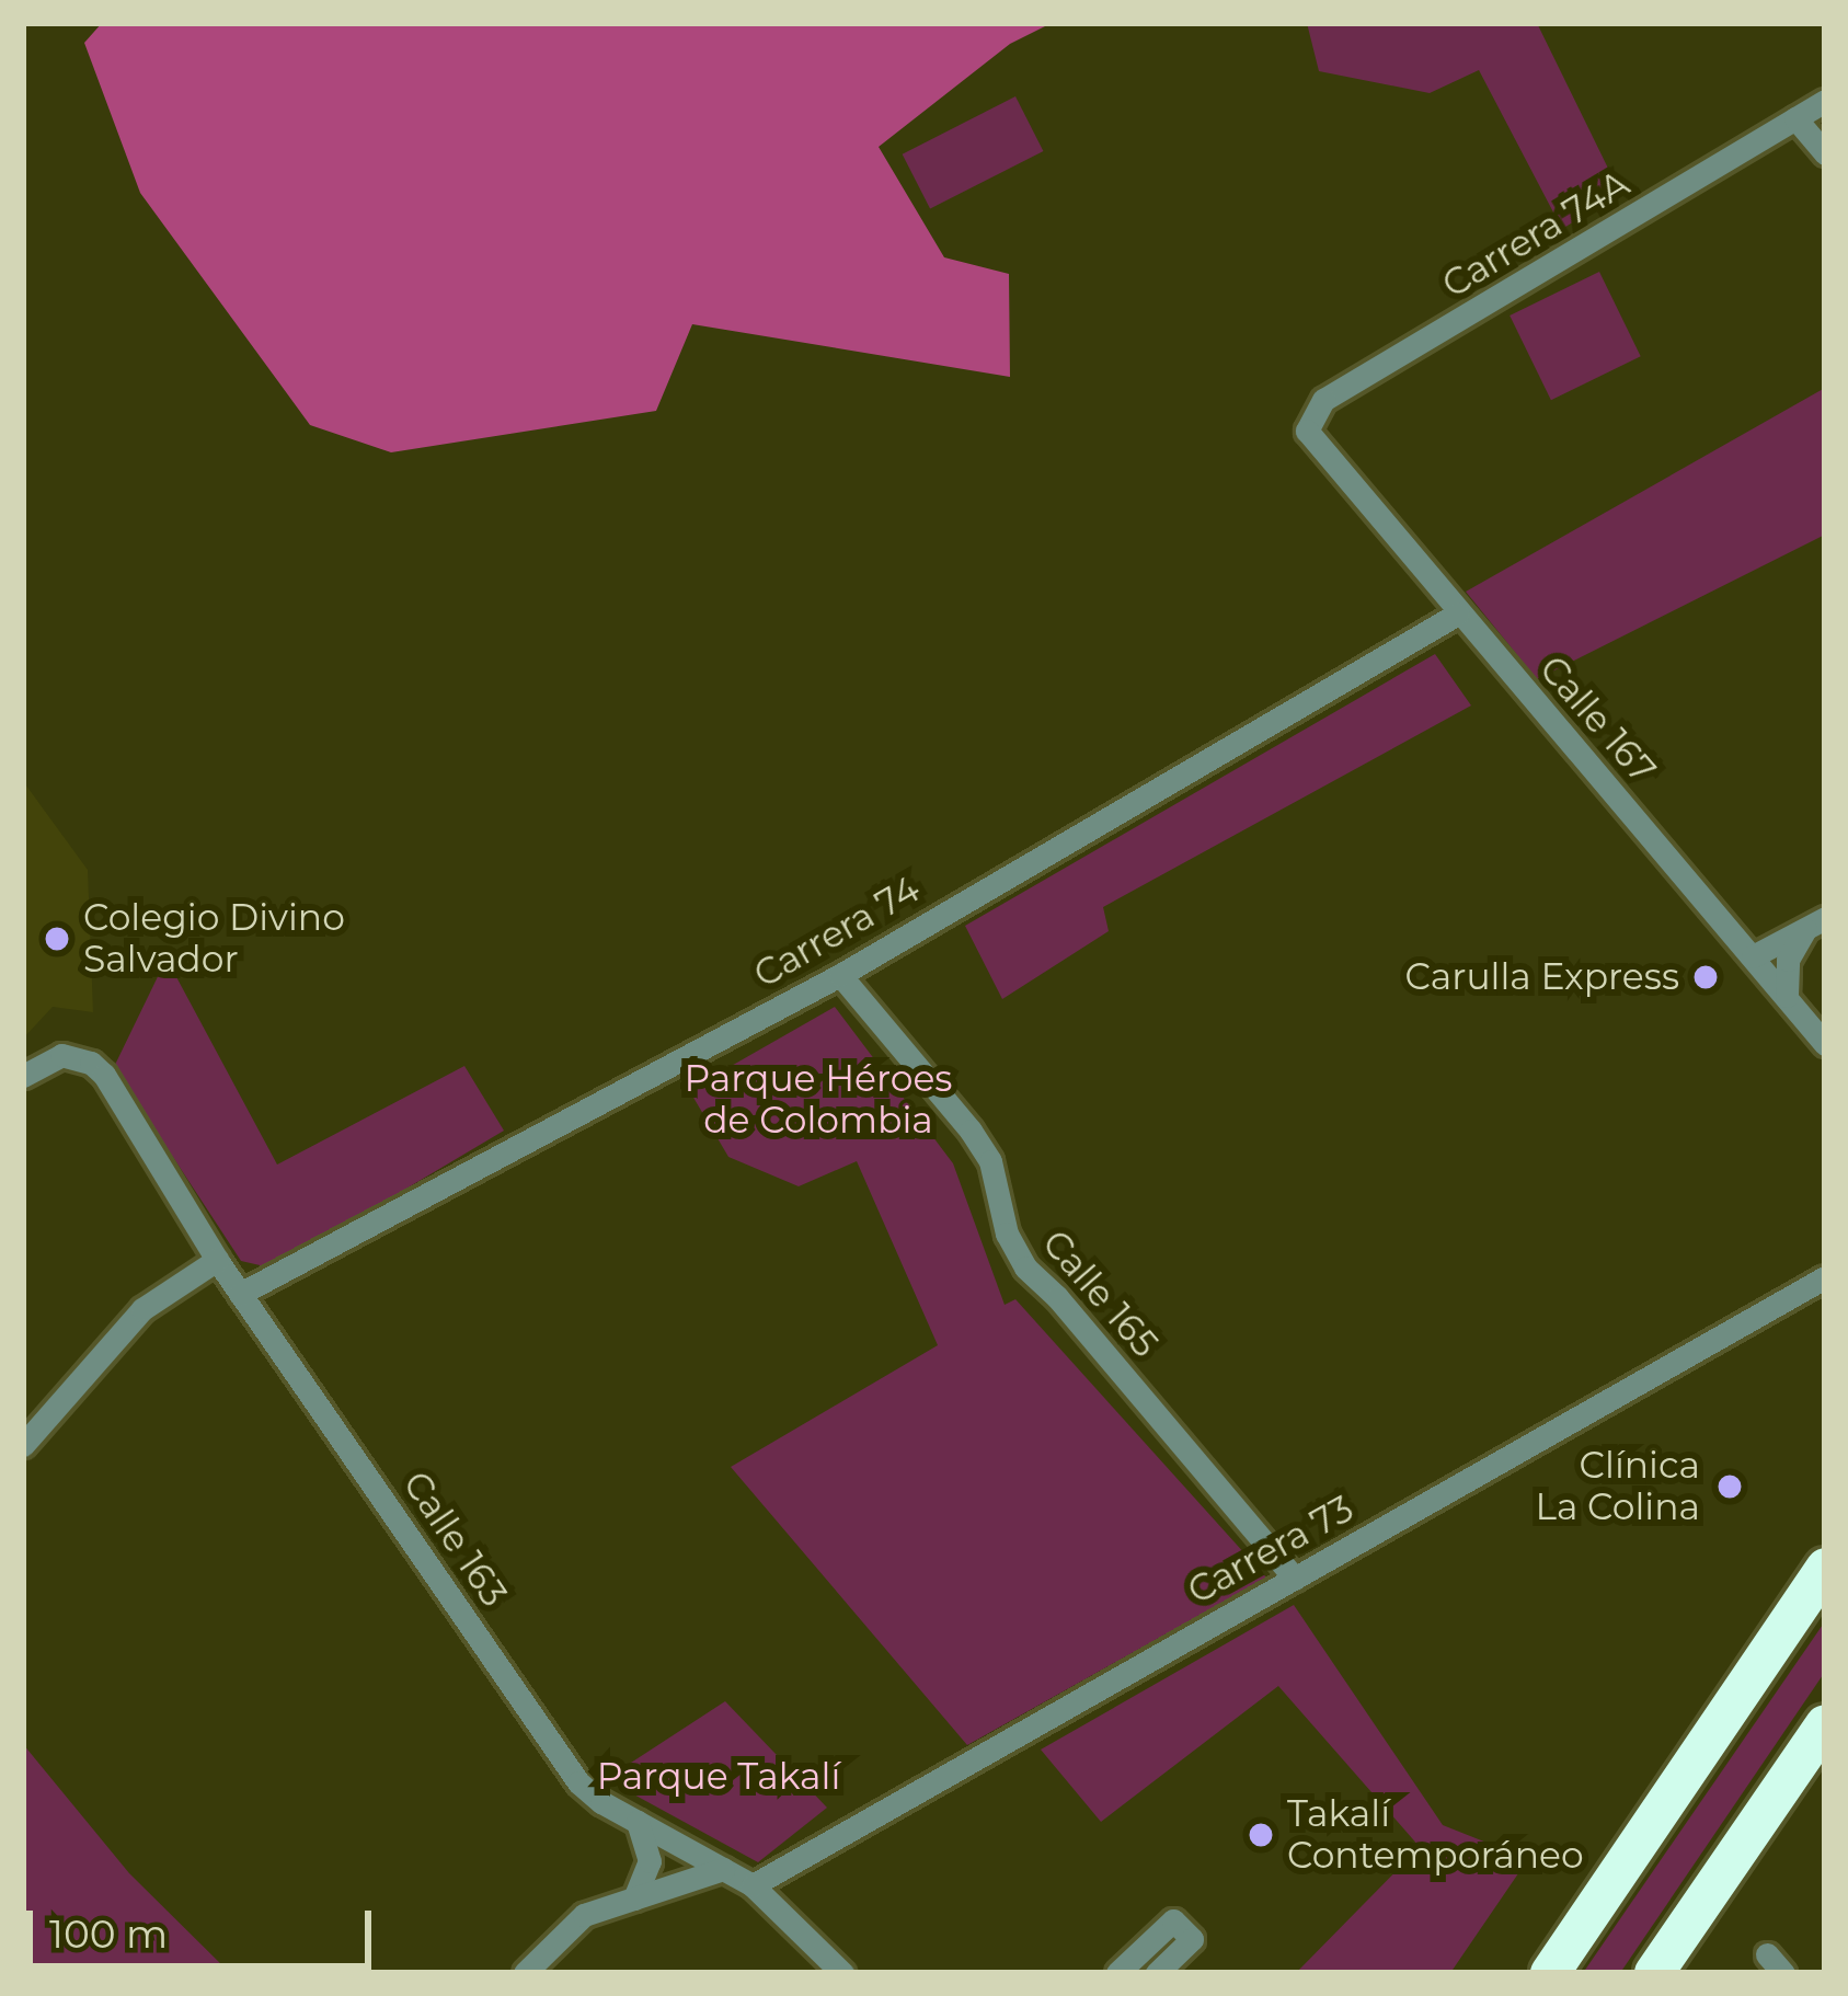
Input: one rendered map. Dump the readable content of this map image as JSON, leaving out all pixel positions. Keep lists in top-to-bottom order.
{
  "streets": {
    "street": [
      "Carrera 74A",
      "Calle 167",
      "Carrera 74",
      "Calle 165",
      "Calle 163",
      "Carrera 73"
    ]
  },
  "crossings": [
    ["Carrera 74A", "Calle 167"],
    ["Calle 167", "Carrera 74"],
    ["Carrera 74", "Calle 165"],
    ["Carrera 74", "Calle 163"],
    ["Calle 165", "Carrera 73"],
    ["Calle 163", "Carrera 73"]
  ],
  "parks": ["Parque Héroes de Colombia", "Parque Takalí"],
  "places": [
    "Colegio Divino Salvador",
    "Carulla Express",
    "Clínica La Colina",
    "Takalí Contemporáneo"
  ],
  "scale_bar": "100 m"
}
